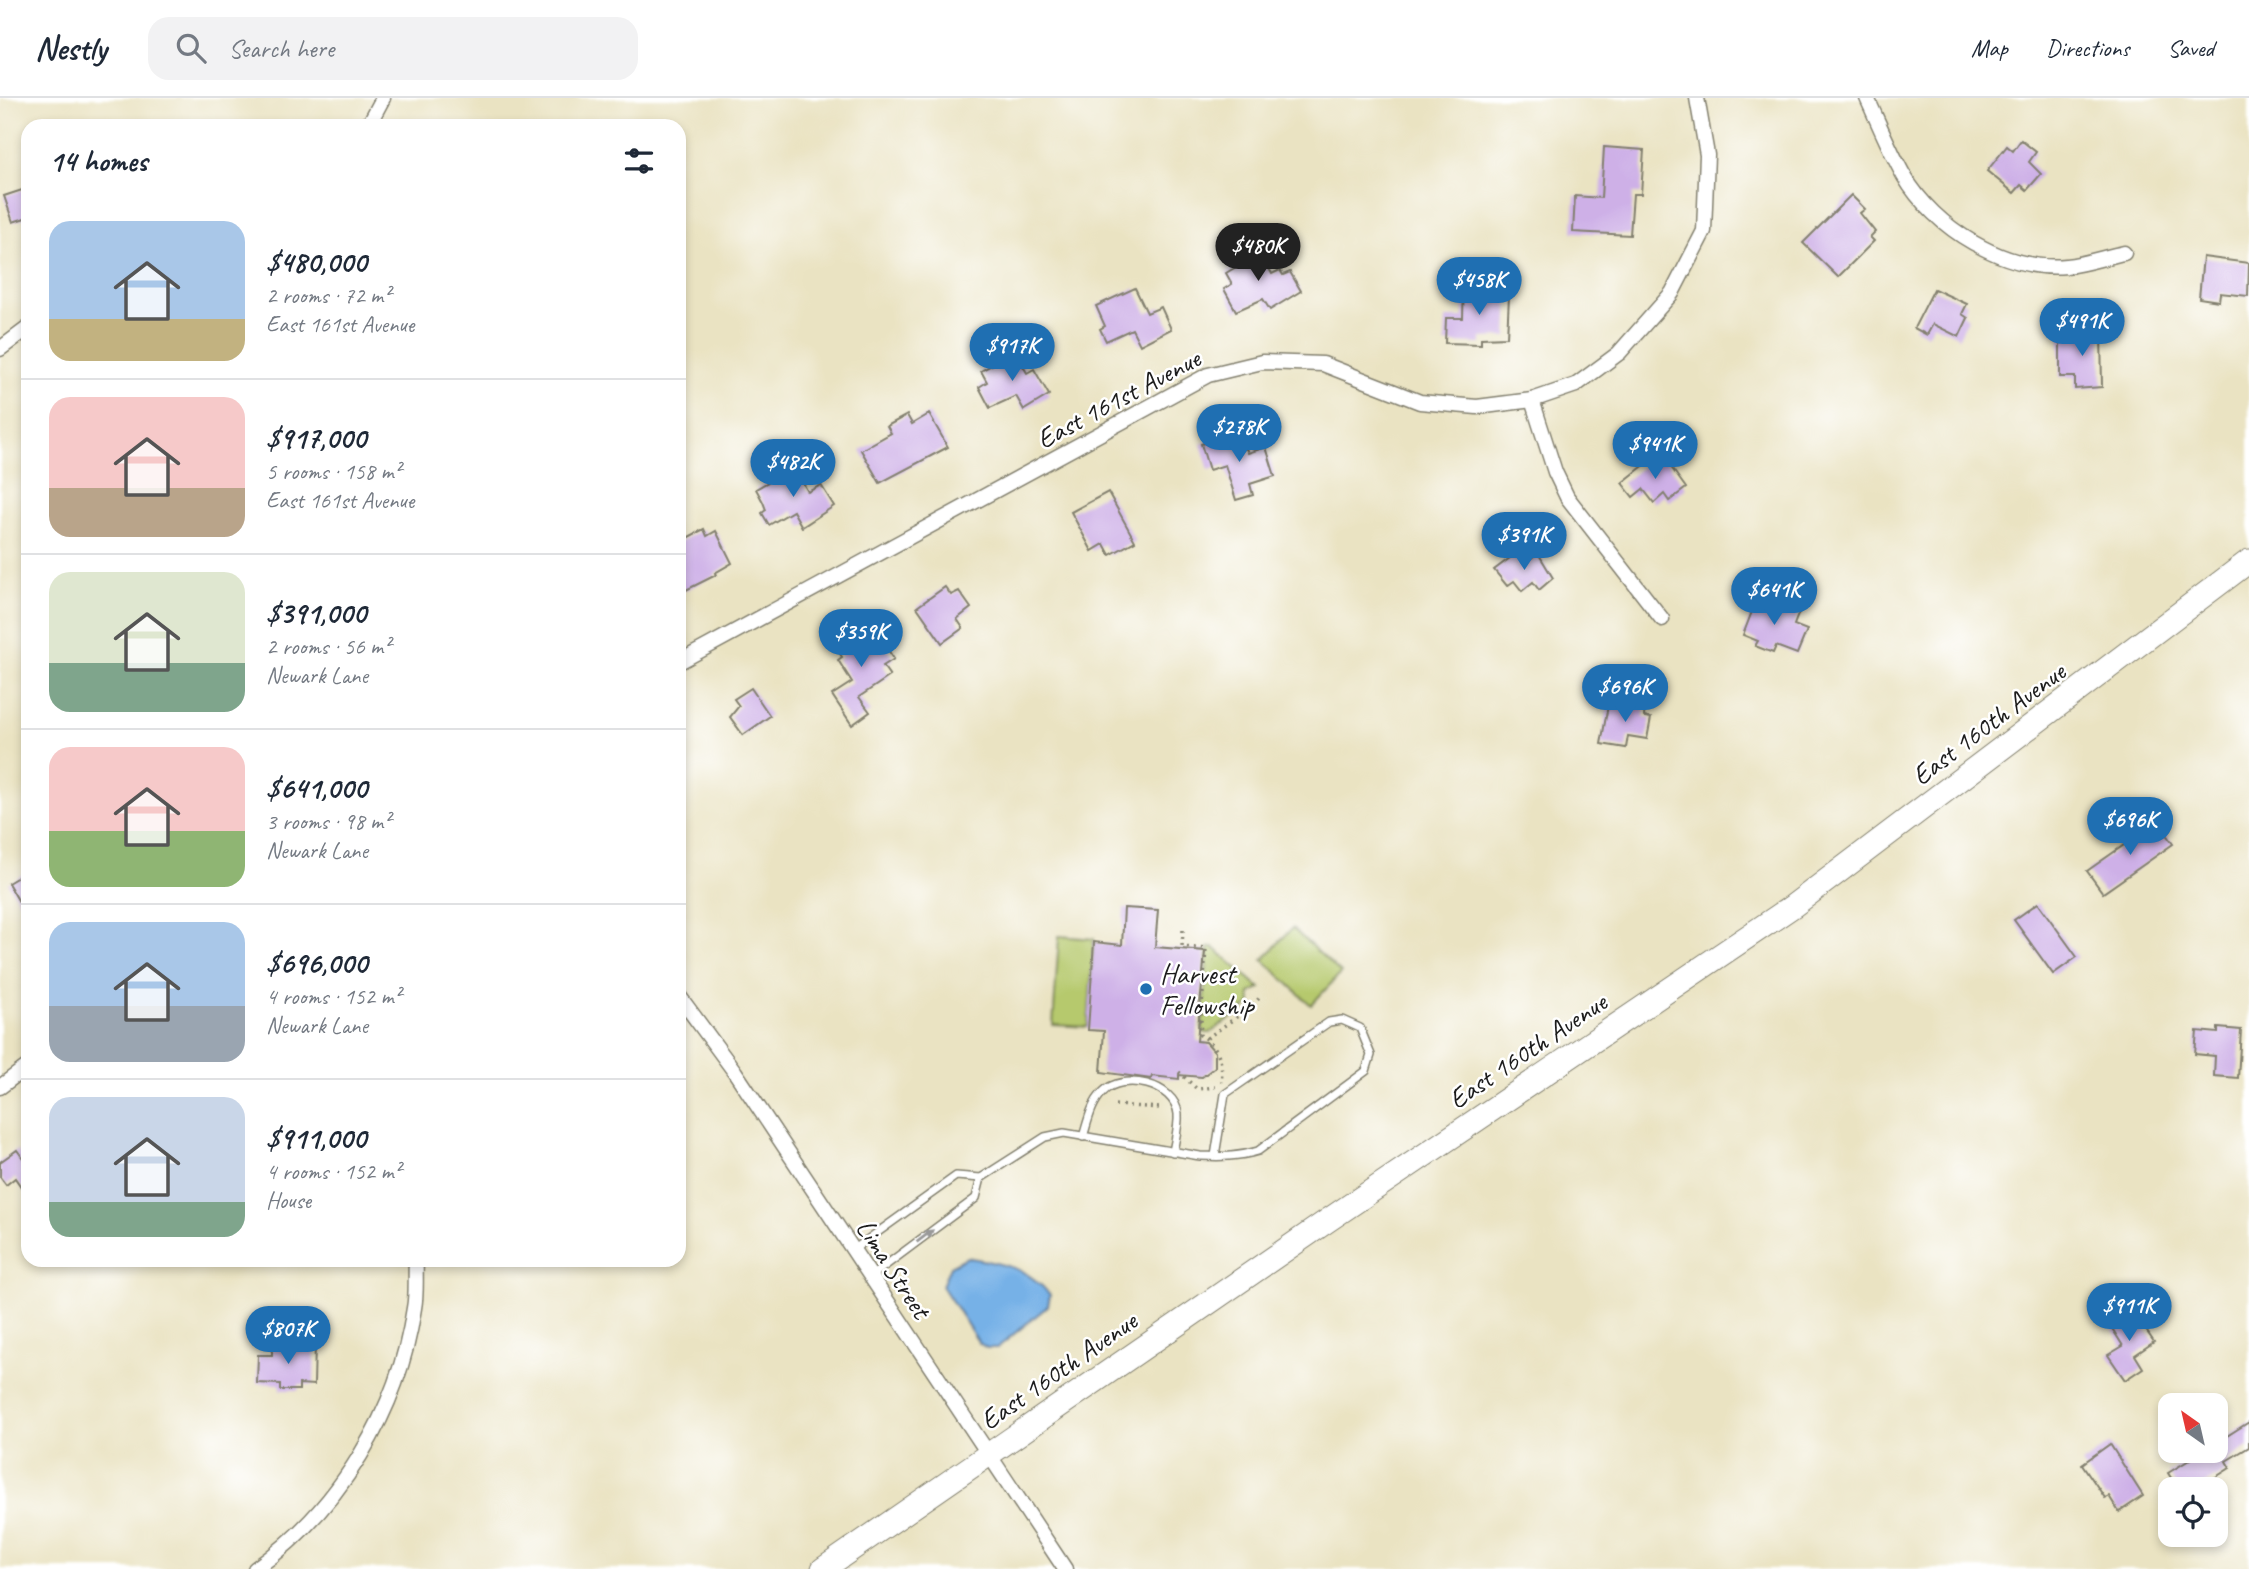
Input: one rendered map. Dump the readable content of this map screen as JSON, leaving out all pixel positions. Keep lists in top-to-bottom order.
{
  "streets": {
    "main road": ["East 160th Avenue"],
    "street": ["East 161st Avenue", "Lima Street"]
  },
  "crossings": [
    ["East 160th Avenue", "Lima Street"]
  ],
  "places": ["Harvest Fellowship"],
  "north": "top left",
  "page": {
    "header": "Nestly",
    "search": "Search here",
    "nav": ["Map", "Directions", "Saved"],
    "heading": "14 homes",
    "list": [
      {
        "name": "$480,000",
        "note": "2 rooms · 72 m² · East 161st Avenue"
      },
      {
        "name": "$917,000",
        "note": "5 rooms · 158 m² · East 161st Avenue"
      },
      {
        "name": "$391,000",
        "note": "2 rooms · 56 m² · Newark Lane"
      },
      {
        "name": "$641,000",
        "note": "3 rooms · 98 m² · Newark Lane"
      },
      {
        "name": "$696,000",
        "note": "4 rooms · 152 m² · Newark Lane"
      },
      {
        "name": "$911,000",
        "note": "4 rooms · 152 m² · House"
      }
    ],
    "price": [
      "$480K",
      "$458K",
      "$491K",
      "$917K",
      "$278K",
      "$941K",
      "$482K",
      "$391K",
      "$641K",
      "$359K",
      "$696K",
      "$696K",
      "$911K",
      "$807K"
    ]
  }
}
